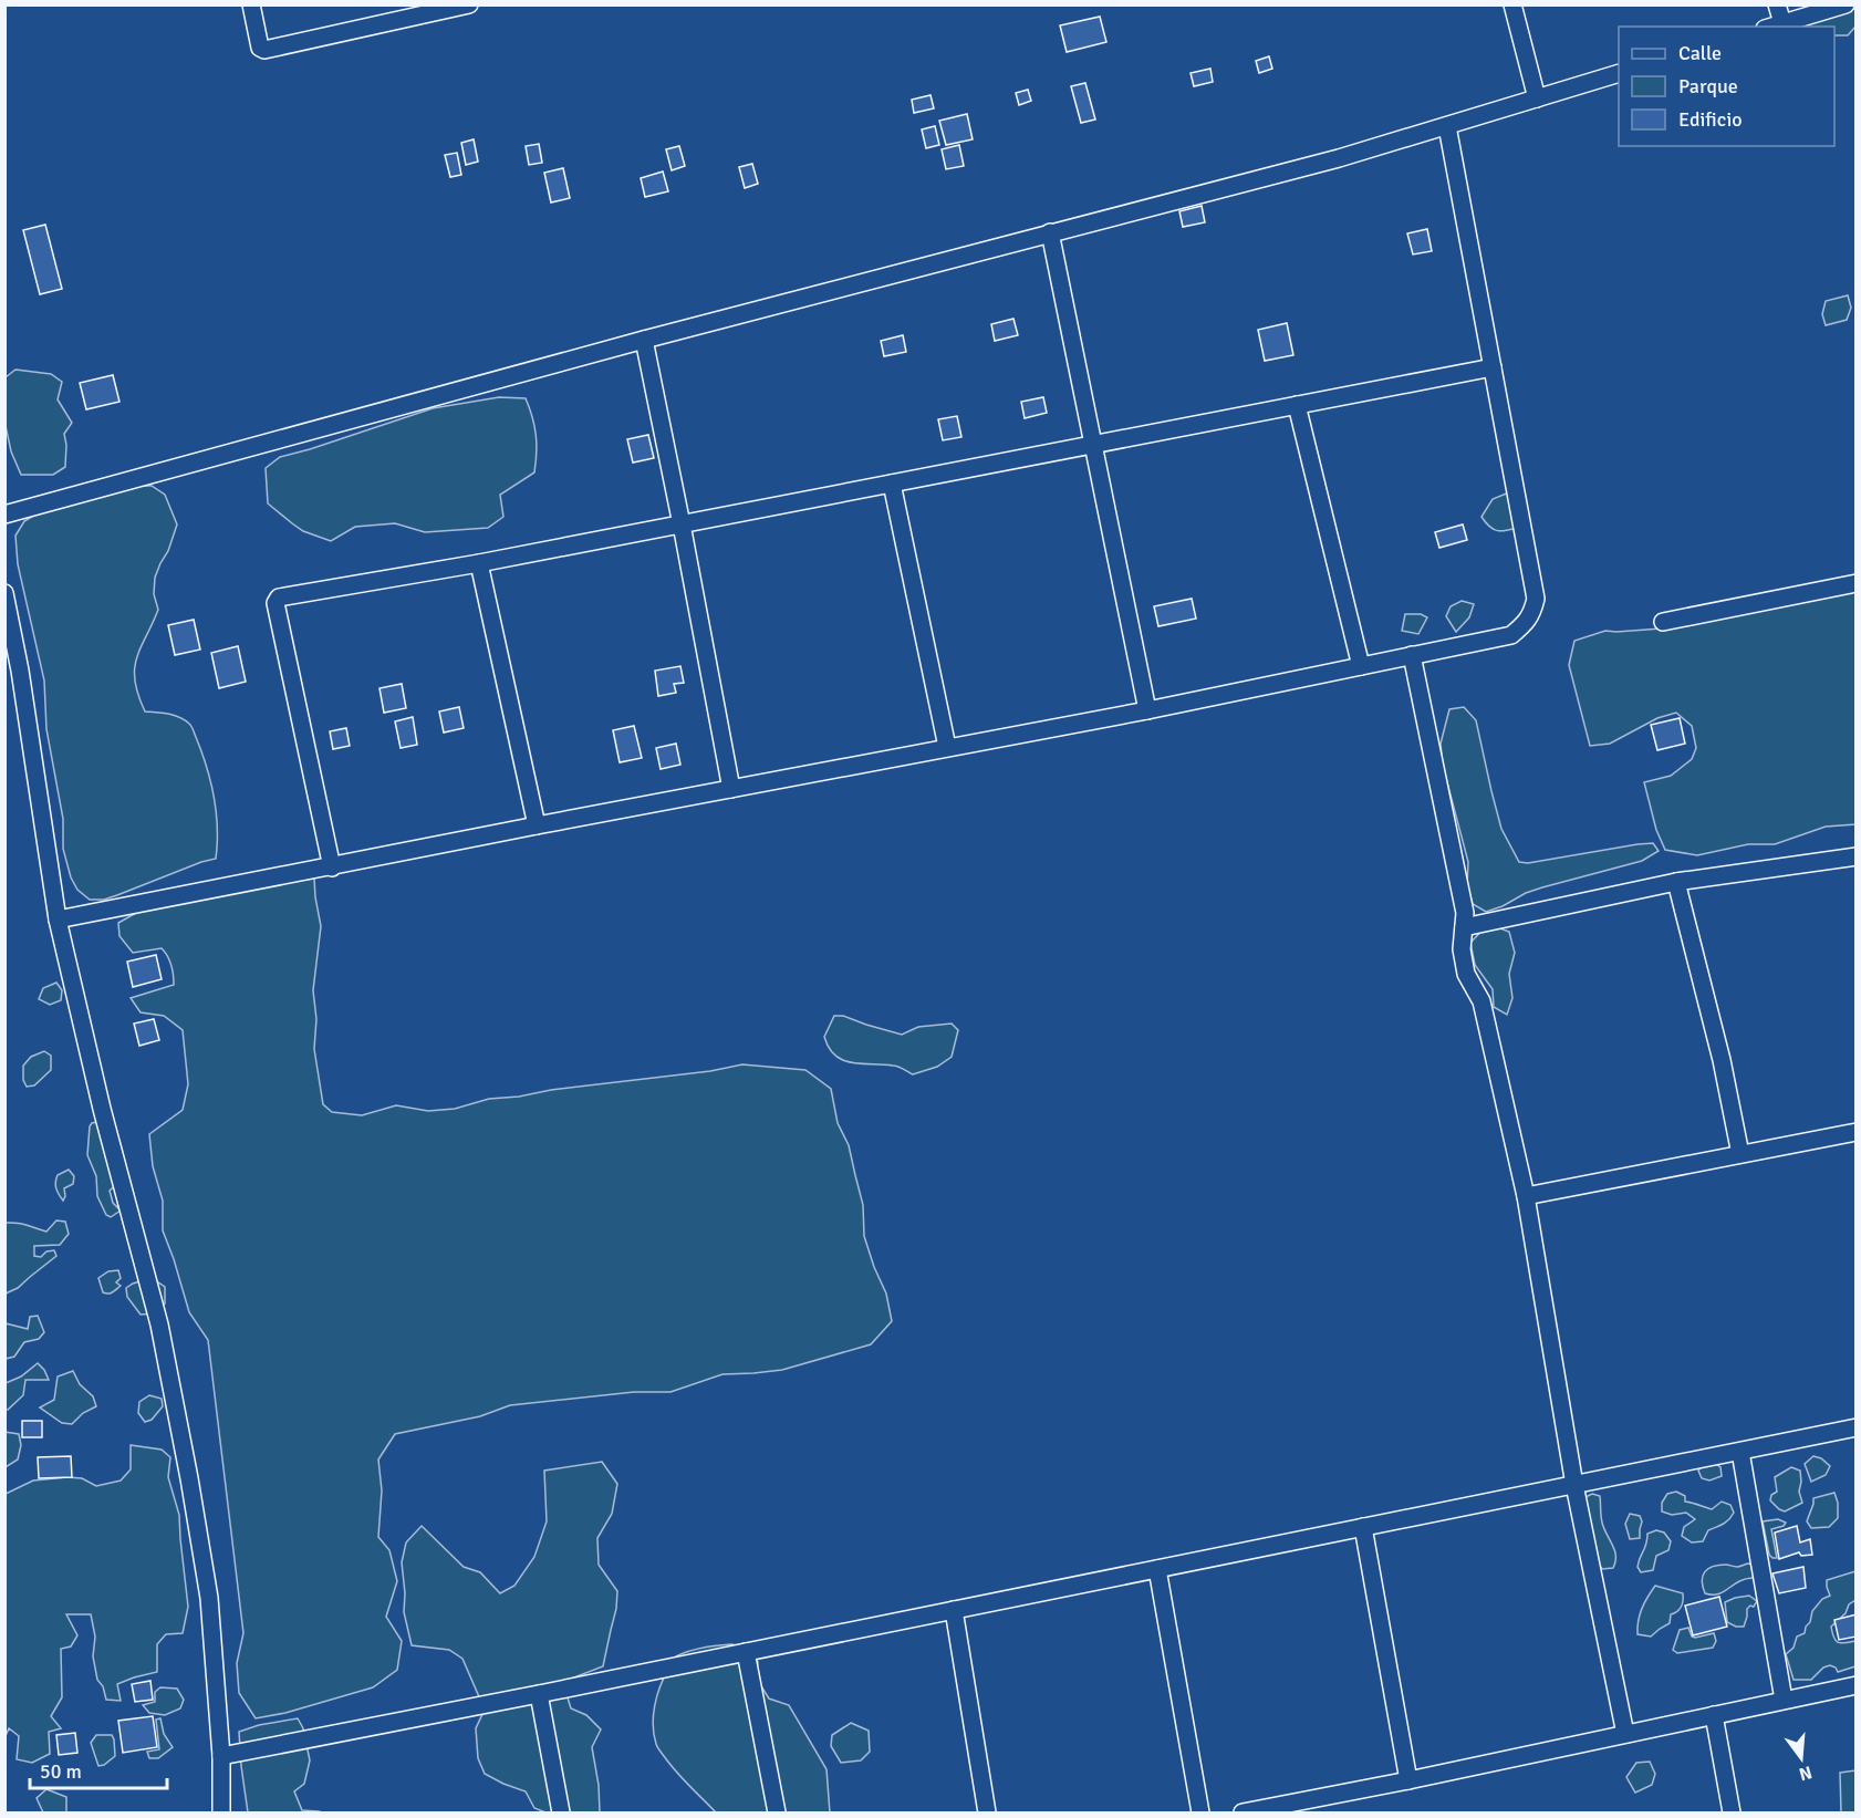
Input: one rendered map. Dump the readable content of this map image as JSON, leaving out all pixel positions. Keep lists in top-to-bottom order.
{
  "legend": ["Calle", "Parque", "Edificio"],
  "scale_bar": "50 m",
  "north": "bottom"
}
